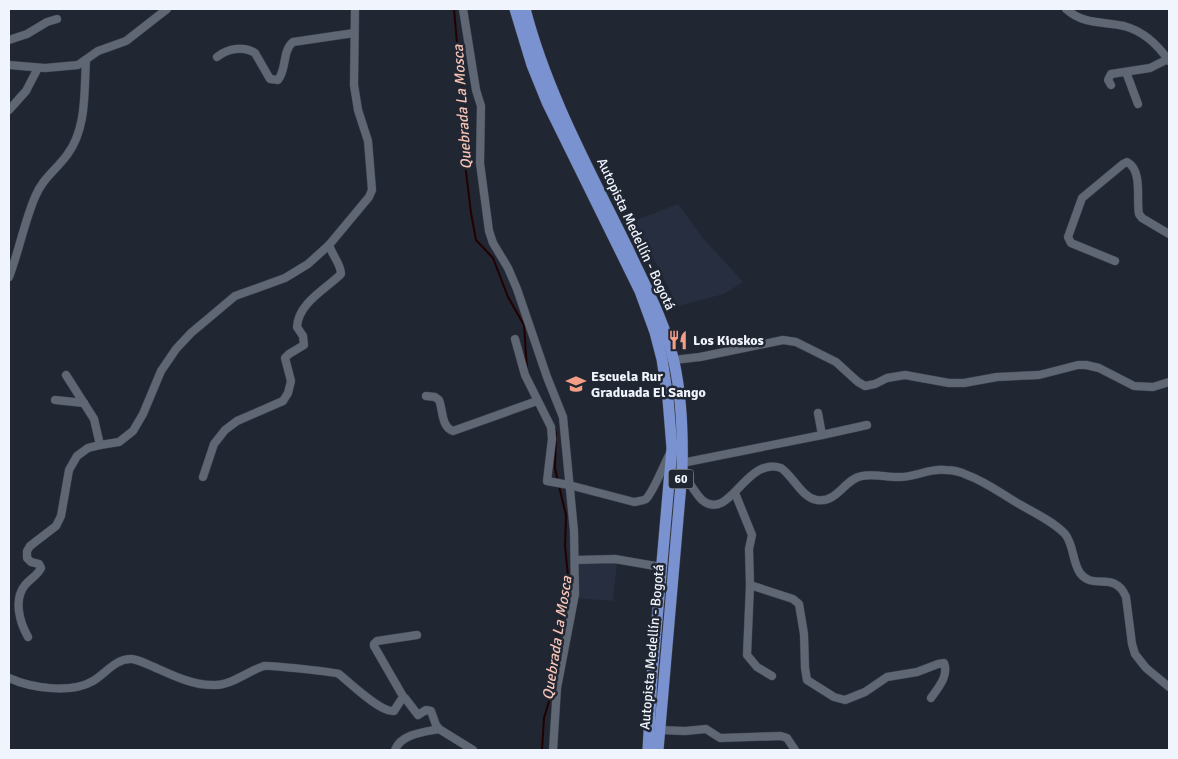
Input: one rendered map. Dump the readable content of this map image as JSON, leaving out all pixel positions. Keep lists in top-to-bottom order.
{
  "streets": {
    "highway": ["Autopista Medellín - Bogotá", "60"]
  },
  "water": ["Quebrada La Mosca"],
  "places": {
    "restaurant": ["Los Kioskos"],
    "school or university": ["Escuela Rur Graduada El Sango"]
  }
}
